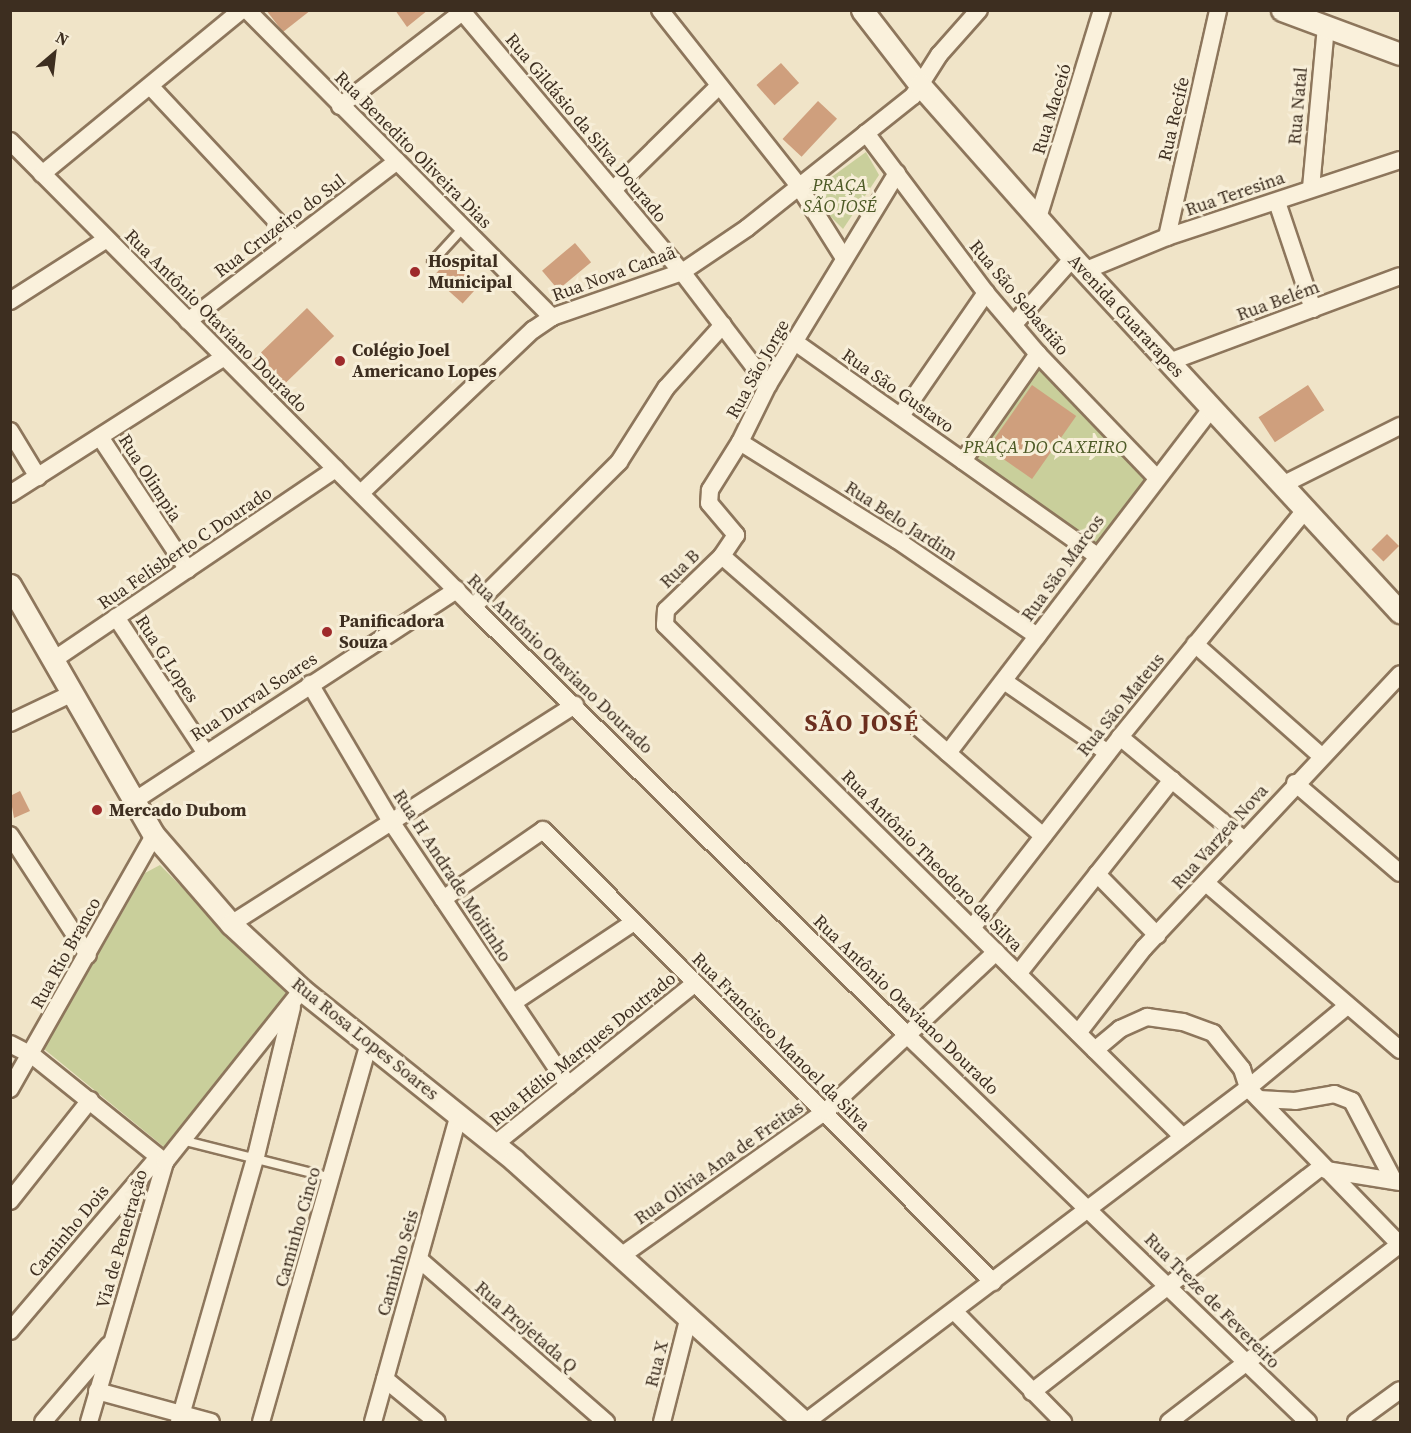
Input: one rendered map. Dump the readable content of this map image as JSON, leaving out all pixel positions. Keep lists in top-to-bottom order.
{
  "streets": {
    "street": [
      "Rua Natal",
      "Rua Maceió",
      "Rua Recife",
      "Rua Gildásio da Silva Dourado",
      "Rua Benedito Oliveira Dias",
      "Rua Teresina",
      "Rua Cruzeiro do Sul",
      "Rua Nova Canaã",
      "Rua São Sebastião",
      "Rua Belém",
      "Avenida Guararapes",
      "Rua Antônio Otaviano Dourado",
      "Rua São Jorge",
      "Rua São Gustavo",
      "Rua Olimpia",
      "Rua Belo Jardim",
      "Rua Felisberto C Dourado",
      "Rua São Marcos",
      "Rua B",
      "Rua G Lopes",
      "Rua Durval Soares",
      "Rua São Mateus",
      "Rua Varzea Nova",
      "Rua Antônio Theodoro da Silva",
      "Rua H Andrade Moitinho",
      "Rua Rio Branco",
      "Rua Rosa Lopes Soares",
      "Rua Francisco Manoel da Silva",
      "Rua Hélio Marques Doutrado",
      "Rua Olivia Ana de Freitas",
      "Caminho Cinco",
      "Caminho Dois",
      "Via de Penetração",
      "Caminho Seis",
      "Rua Treze de Fevereiro",
      "Rua Projetada Q",
      "Rua X"
    ]
  },
  "crossings": [
    ["Rua Natal", "Rua Teresina"],
    ["Rua Maceió", "Avenida Guararapes"],
    ["Rua Recife", "Rua Teresina"],
    ["Rua Gildásio da Silva Dourado", "Rua Nova Canaã"],
    ["Rua Gildásio da Silva Dourado", "Rua São Jorge"],
    ["Rua Benedito Oliveira Dias", "Rua Cruzeiro do Sul"],
    ["Rua Benedito Oliveira Dias", "Rua Nova Canaã"],
    ["Rua Teresina", "Avenida Guararapes"],
    ["Rua Cruzeiro do Sul", "Rua Antônio Otaviano Dourado"],
    ["Rua Nova Canaã", "Rua São Sebastião"],
    ["Rua Nova Canaã", "Avenida Guararapes"],
    ["Rua Nova Canaã", "Rua Antônio Otaviano Dourado"],
    ["Rua São Sebastião", "Rua São Jorge"],
    ["Rua São Sebastião", "Rua São Marcos"],
    ["Rua Belém", "Avenida Guararapes"],
    ["Avenida Guararapes", "Rua São Marcos"],
    ["Avenida Guararapes", "Rua São Mateus"],
    ["Rua Antônio Otaviano Dourado", "Rua Felisberto C Dourado"],
    ["Rua Antônio Otaviano Dourado", "Rua Durval Soares"],
    ["Rua Antônio Otaviano Dourado", "Rua Olivia Ana de Freitas"],
    ["Rua Antônio Otaviano Dourado", "Rua Treze de Fevereiro"],
    ["Rua São Jorge", "Rua São Gustavo"],
    ["Rua São Jorge", "Rua Belo Jardim"],
    ["Rua São Jorge", "Rua B"],
    ["Rua São Gustavo", "Rua São Marcos"],
    ["Rua Olimpia", "Rua Felisberto C Dourado"],
    ["Rua Belo Jardim", "Rua São Marcos"],
    ["Rua Felisberto C Dourado", "Rua G Lopes"],
    ["Rua Felisberto C Dourado", "Rua Rosa Lopes Soares"],
    ["Rua B", "Rua Antônio Theodoro da Silva"],
    ["Rua G Lopes", "Rua Durval Soares"],
    ["Rua Durval Soares", "Rua H Andrade Moitinho"],
    ["Rua Durval Soares", "Rua Rosa Lopes Soares"],
    ["Rua São Mateus", "Rua Antônio Theodoro da Silva"],
    ["Rua Varzea Nova", "Rua Antônio Theodoro da Silva"],
    ["Rua Antônio Theodoro da Silva", "Rua Olivia Ana de Freitas"],
    ["Rua H Andrade Moitinho", "Rua Francisco Manoel da Silva"],
    ["Rua H Andrade Moitinho", "Rua Hélio Marques Doutrado"],
    ["Rua Rio Branco", "Rua Rosa Lopes Soares"],
    ["Rua Rosa Lopes Soares", "Rua Hélio Marques Doutrado"],
    ["Rua Rosa Lopes Soares", "Rua Olivia Ana de Freitas"],
    ["Rua Rosa Lopes Soares", "Caminho Cinco"],
    ["Rua Rosa Lopes Soares", "Via de Penetração"],
    ["Rua Rosa Lopes Soares", "Caminho Seis"],
    ["Rua Rosa Lopes Soares", "Rua X"],
    ["Rua Francisco Manoel da Silva", "Rua Hélio Marques Doutrado"],
    ["Rua Francisco Manoel da Silva", "Rua Olivia Ana de Freitas"],
    ["Caminho Dois", "Via de Penetração"],
    ["Caminho Seis", "Rua Projetada Q"]
  ],
  "districts": ["SÃO JOSÉ"],
  "parks": ["PRAÇA SÃO JOSÉ", "PRAÇA DO CAXEIRO"],
  "places": [
    "Hospital Municipal",
    "Colégio Joel Americano Lopes",
    "Panificadora Souza",
    "Mercado Dubom"
  ],
  "north": "top right"
}
